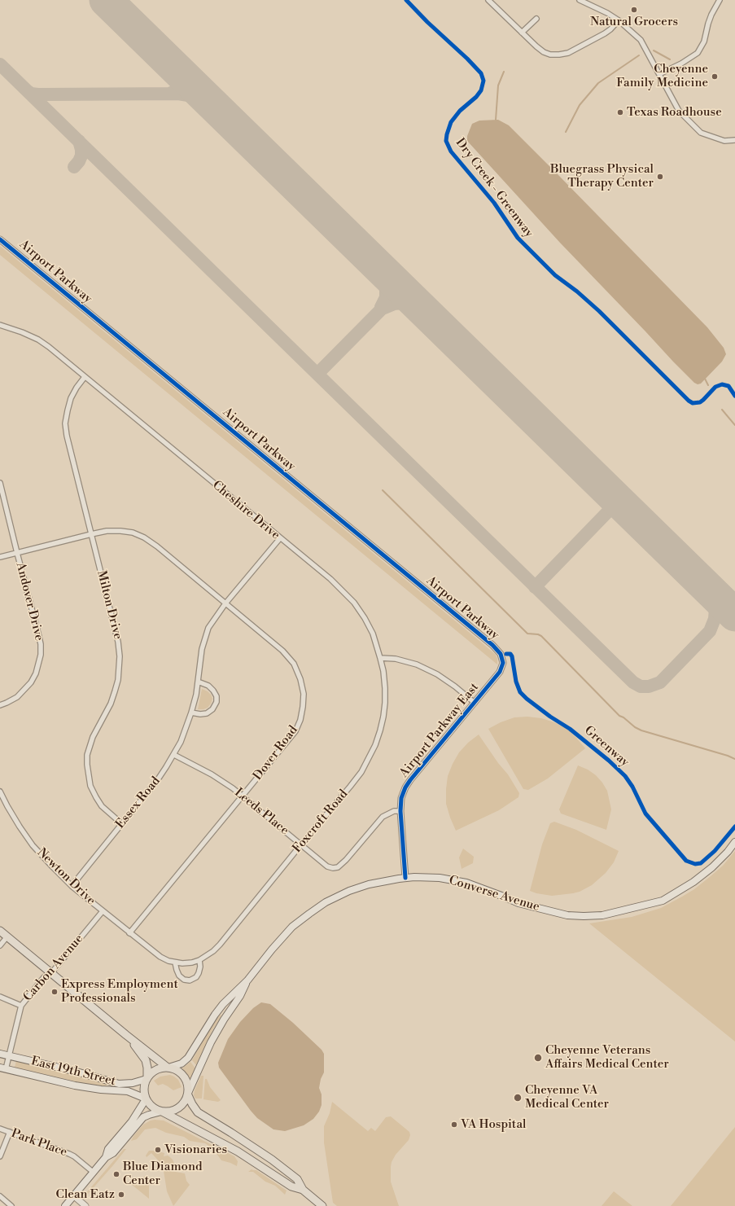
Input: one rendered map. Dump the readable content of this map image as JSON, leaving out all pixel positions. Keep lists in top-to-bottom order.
{
  "streets": {
    "main road": ["Converse Avenue", "East 19th Street"],
    "street": [
      "Airport Parkway",
      "Cheshire Drive",
      "Andover Drive",
      "Milton Drive",
      "Airport Parkway East",
      "Dover Road",
      "Essex Road",
      "Leeds Place",
      "Foxcroft Road",
      "Newton Drive",
      "Carbon Avenue",
      "Park Place"
    ],
    "cycle path": ["Dry Creek - Greenway", "Greenway"]
  },
  "crossings": [
    ["Airport Parkway", "Airport Parkway East"],
    ["Cheshire Drive", "Milton Drive"],
    ["Cheshire Drive", "Essex Road"],
    ["Cheshire Drive", "Foxcroft Road"],
    ["Andover Drive", "Dover Road"],
    ["Milton Drive", "Dover Road"],
    ["Milton Drive", "Essex Road"],
    ["Airport Parkway East", "Leeds Place"],
    ["Airport Parkway East", "Converse Avenue"],
    ["Dover Road", "Essex Road"],
    ["Dover Road", "Leeds Place"],
    ["Dover Road", "Foxcroft Road"],
    ["Essex Road", "Leeds Place"],
    ["Essex Road", "Newton Drive"],
    ["Leeds Place", "Foxcroft Road"],
    ["Foxcroft Road", "Newton Drive"],
    ["Foxcroft Road", "Carbon Avenue"],
    ["Newton Drive", "Carbon Avenue"],
    ["Converse Avenue", "East 19th Street"],
    ["Carbon Avenue", "East 19th Street"]
  ],
  "places": [
    "Natural Grocers",
    "Cheyenne Family Medicine",
    "Texas Roadhouse",
    "Bluegrass Physical Therapy Center",
    "Express Employment Professionals",
    "Cheyenne Veterans Affairs Medical Center",
    "Cheyenne VA Medical Center",
    "VA Hospital",
    "Visionaries",
    "Blue Diamond Center",
    "Clean Eatz"
  ]
}
